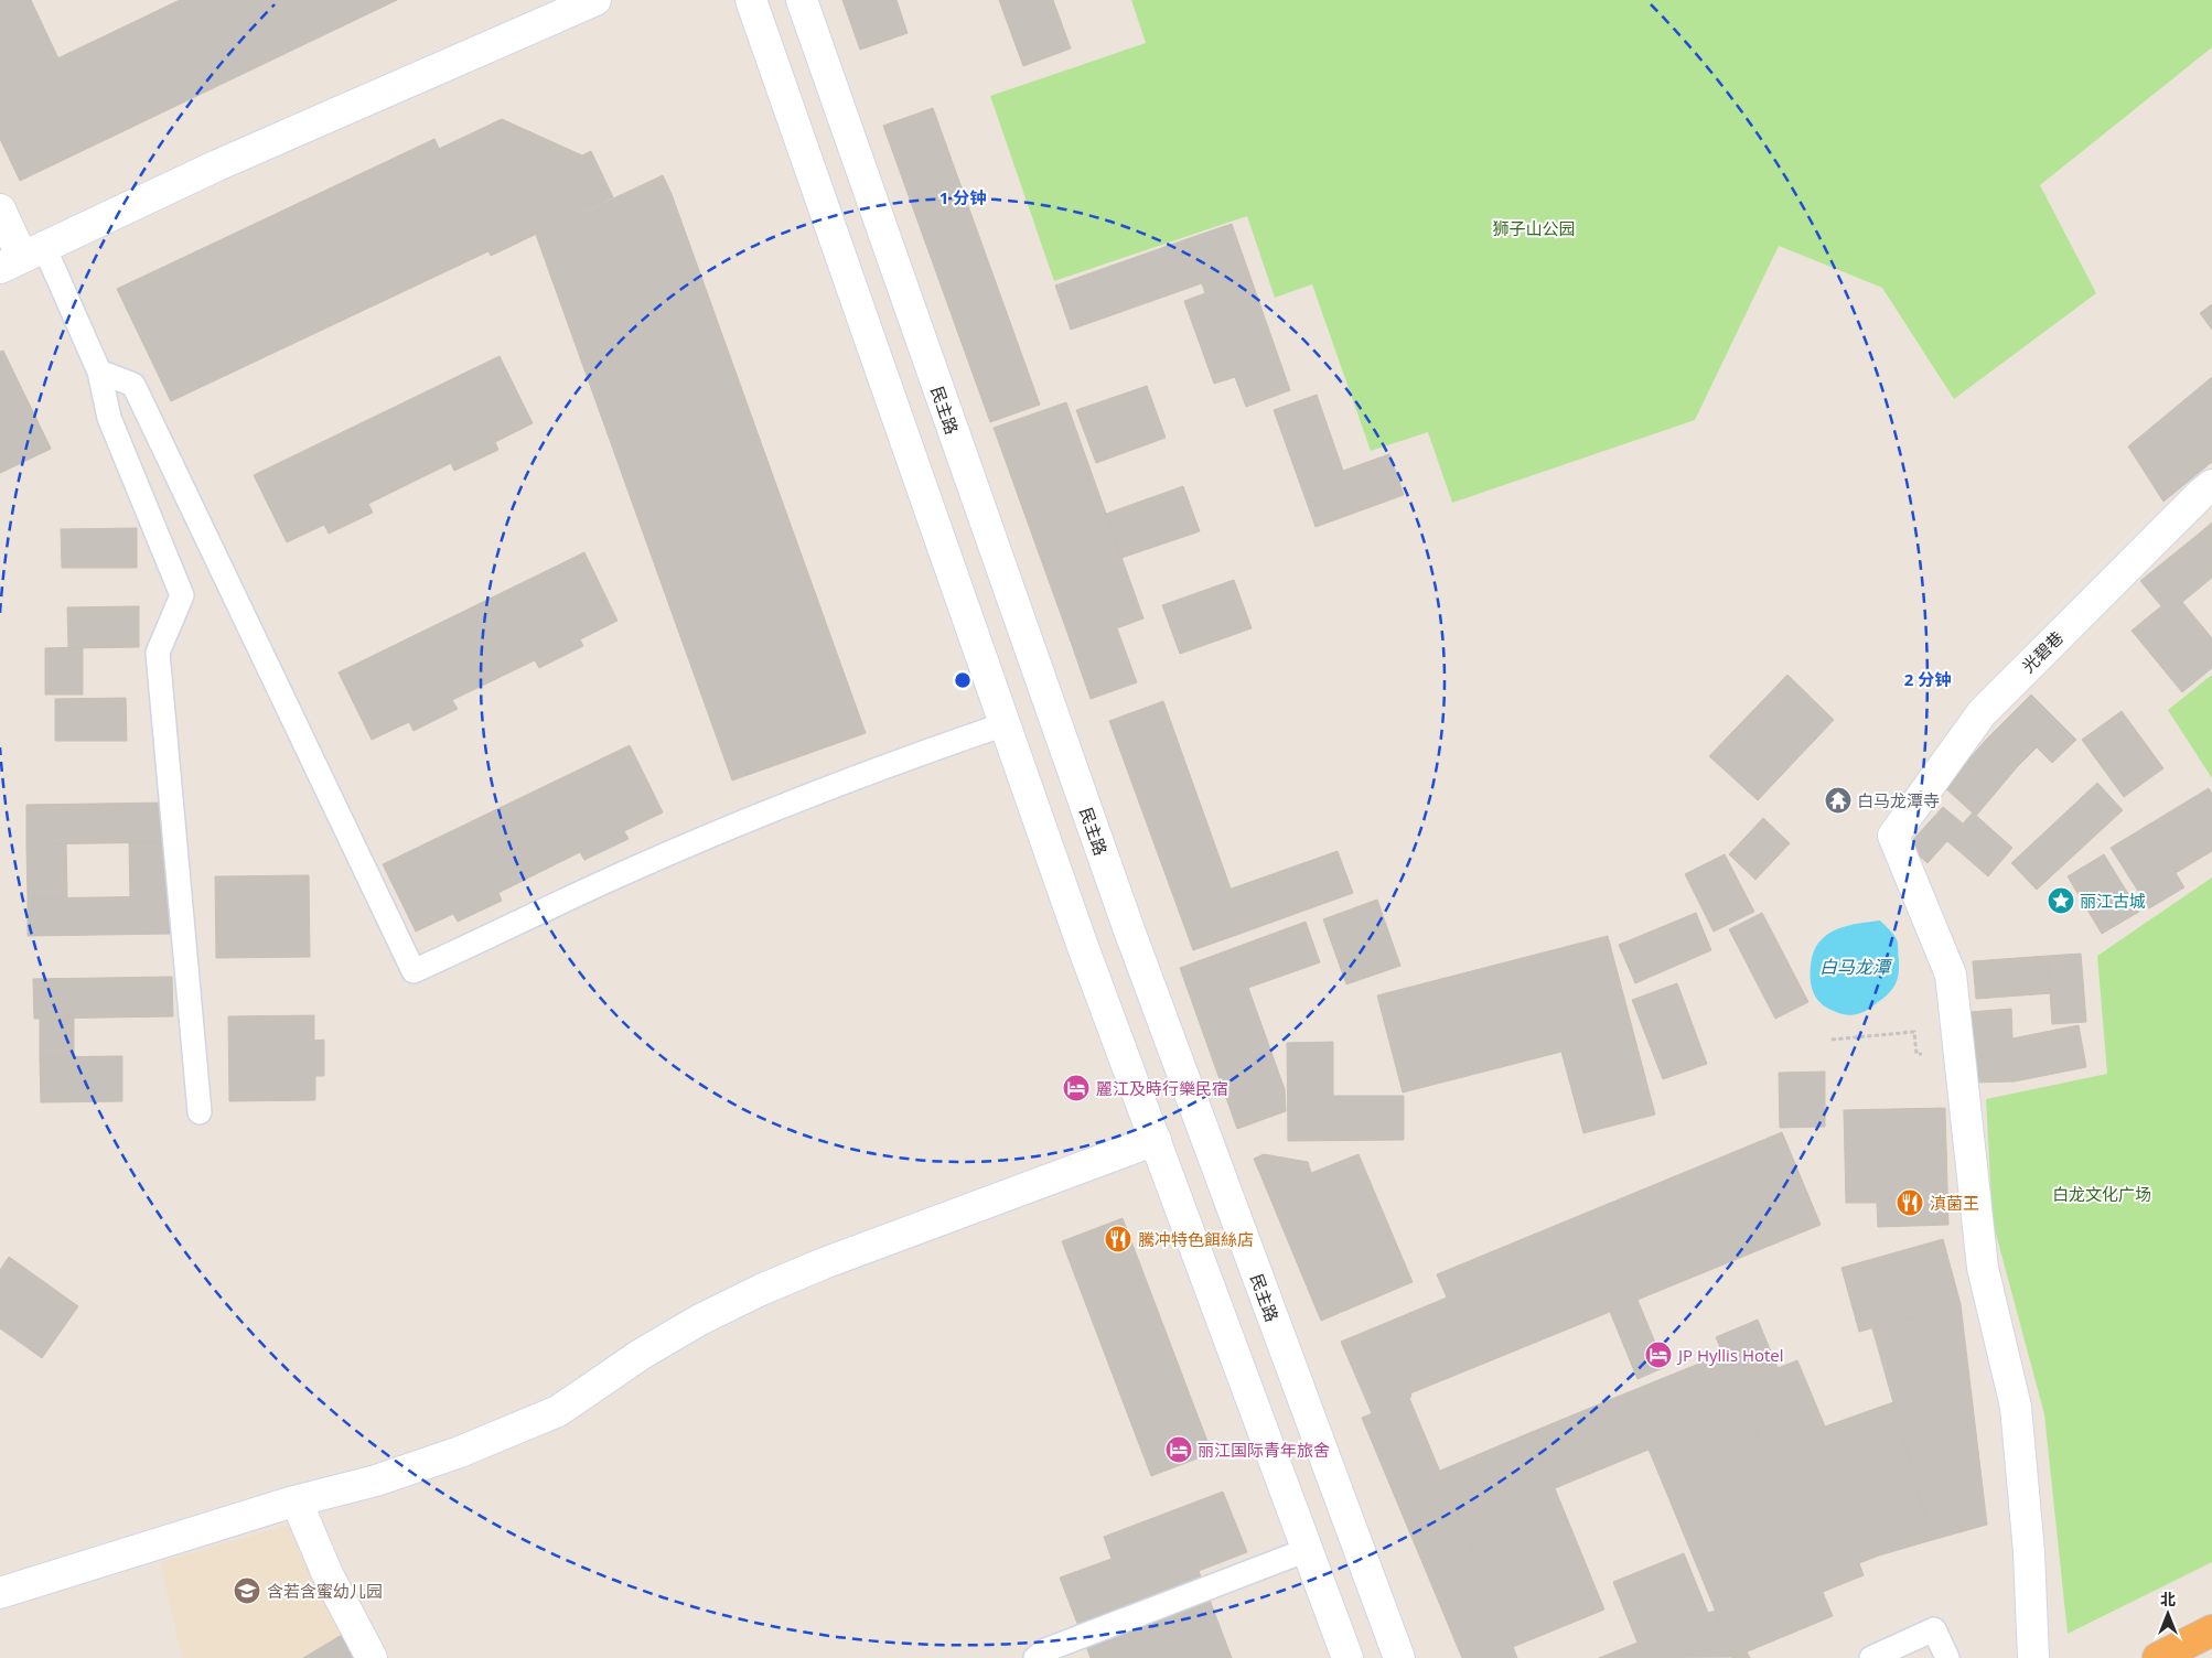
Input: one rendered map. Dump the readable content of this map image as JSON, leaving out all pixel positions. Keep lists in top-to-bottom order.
{
  "streets": {
    "main road": ["民主路", "光碧巷"]
  },
  "water": ["白马龙潭"],
  "parks": ["狮子山公园", "白龙文化广场"],
  "places": {
    "temple": ["白马龙潭寺"],
    "place": ["丽江古城"],
    "hotel": ["麗江及時行樂民宿", "JP Hyllis Hotel", "丽江国际青年旅舍"],
    "restaurant": ["滇菌王", "騰冲特色餌絲店"],
    "school or university": ["含若含蜜幼儿园"]
  },
  "north": "top",
  "rings": ["1 分钟", "2 分钟"]
}
